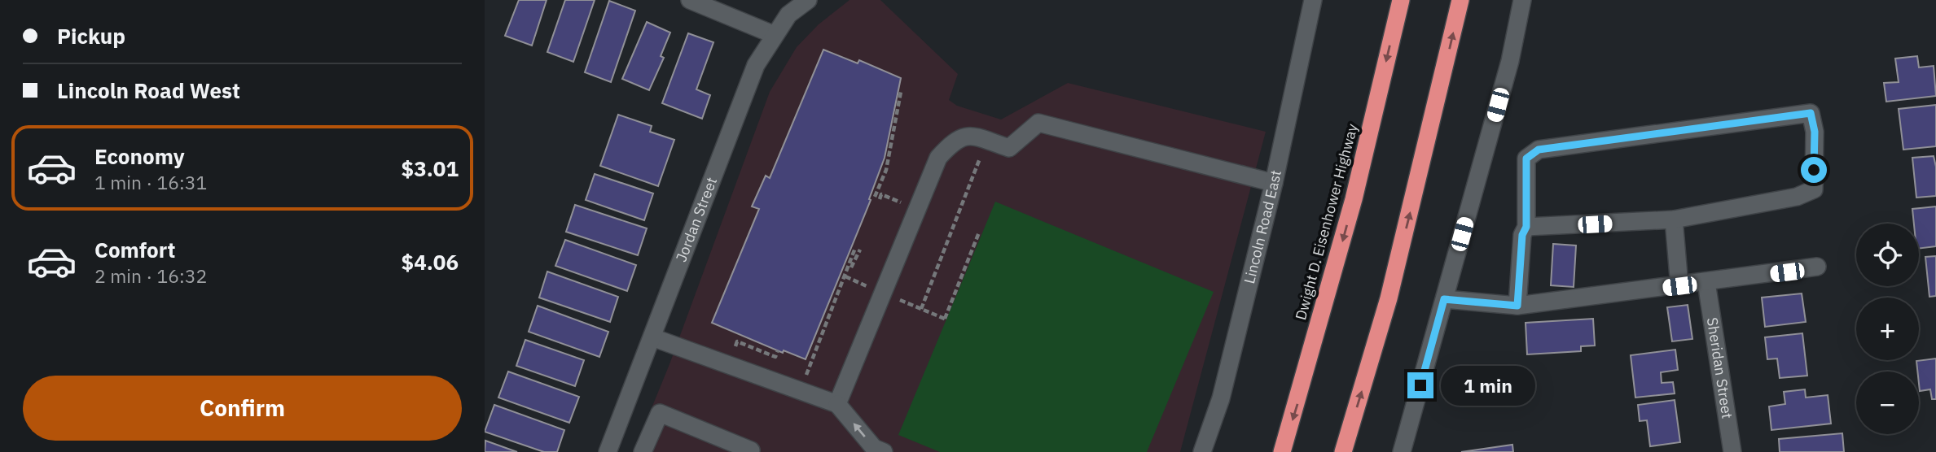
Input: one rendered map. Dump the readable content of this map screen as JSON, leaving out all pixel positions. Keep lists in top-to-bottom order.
{
  "streets": {
    "highway": ["Dwight D. Eisenhower Highway"],
    "street": ["Jordan Street", "Lincoln Road East", "Sheridan Street"]
  },
  "page": {
    "banner": ["Pickup", "Lincoln Road West"],
    "list": [
      {
        "name": "Economy",
        "note": "1 min · 16:31",
        "value": "$3.01"
      },
      {
        "name": "Comfort",
        "note": "2 min · 16:32",
        "value": "$4.06"
      }
    ],
    "map_buttons": ["+", "−"],
    "buttons": "Confirm",
    "bubble": "1 min"
  }
}
